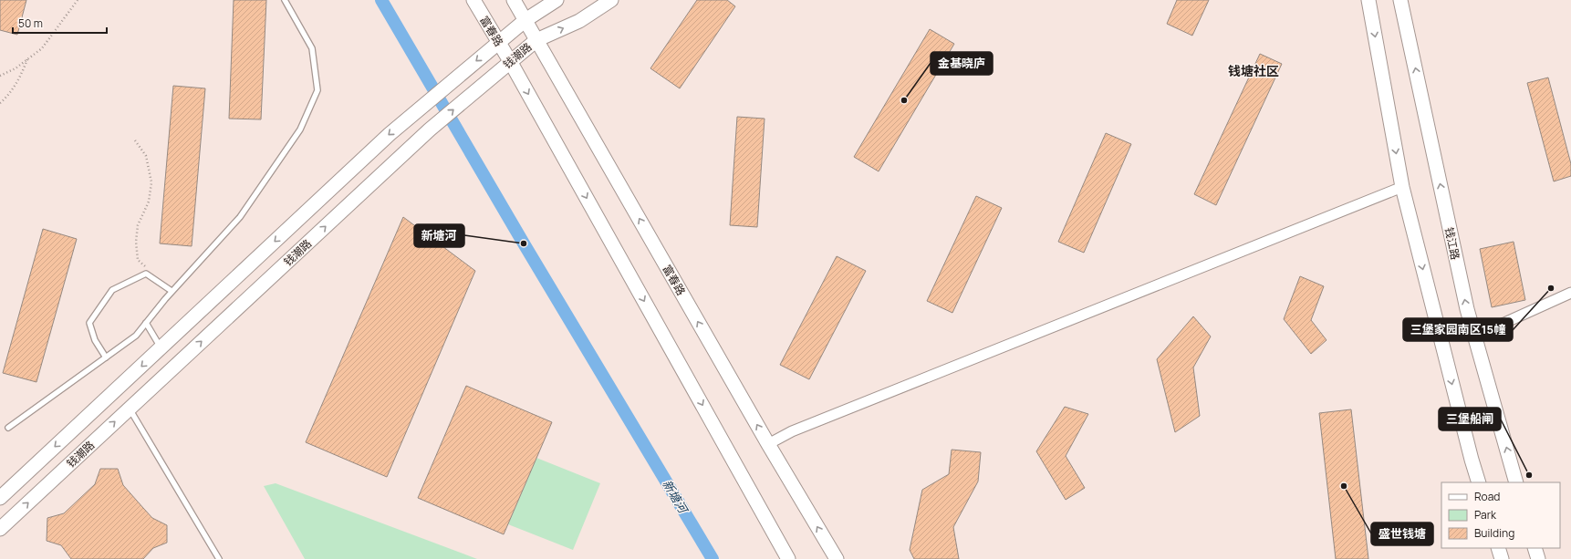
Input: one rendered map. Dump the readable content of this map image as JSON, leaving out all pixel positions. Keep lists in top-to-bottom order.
{
  "streets": {
    "main road": ["富春路", "钱潮路", "钱江路"]
  },
  "crossings": [
    ["富春路", "钱潮路"]
  ],
  "districts": ["钱塘社区"],
  "water": ["新塘河"],
  "places": [
    "金基晓庐",
    "新塘河",
    "三堡家园南区15幢",
    "三堡船闸",
    "盛世钱塘"
  ],
  "legend": ["Road", "Park", "Building"],
  "scale_bar": "50 m"
}
